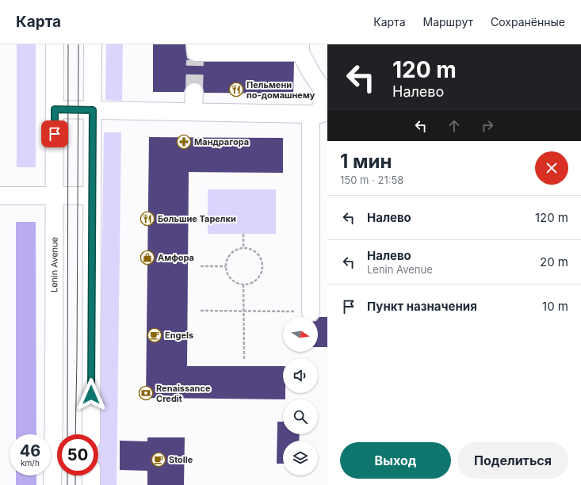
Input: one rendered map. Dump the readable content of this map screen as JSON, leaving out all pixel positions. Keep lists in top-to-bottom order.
{
  "streets": {
    "main road": ["Lenin Avenue"]
  },
  "places": {
    "restaurant": ["Пельмени по-домашнему", "Большие Тарелки"],
    "pharmacy": ["Мандрагора"],
    "shop": ["Амфора"],
    "cafe": ["Engels", "Stolle"],
    "bank": ["Renaissance Credit"]
  },
  "north": "right",
  "page": {
    "header": "Карта",
    "nav": ["Карта", "Маршрут", "Сохранённые"],
    "turn": ["120 m", "Налево"],
    "heading": ["1 мин", "150 m · 21:58"],
    "list": [
      {
        "name": "Налево",
        "value": "120 m"
      },
      {
        "name": "Налево",
        "note": "Lenin Avenue",
        "value": "20 m"
      },
      {
        "name": "Пункт назначения",
        "value": "10 m"
      }
    ],
    "speed": "46 km/h",
    "limit": "50",
    "buttons": ["Выход", "Поделиться"]
  }
}
